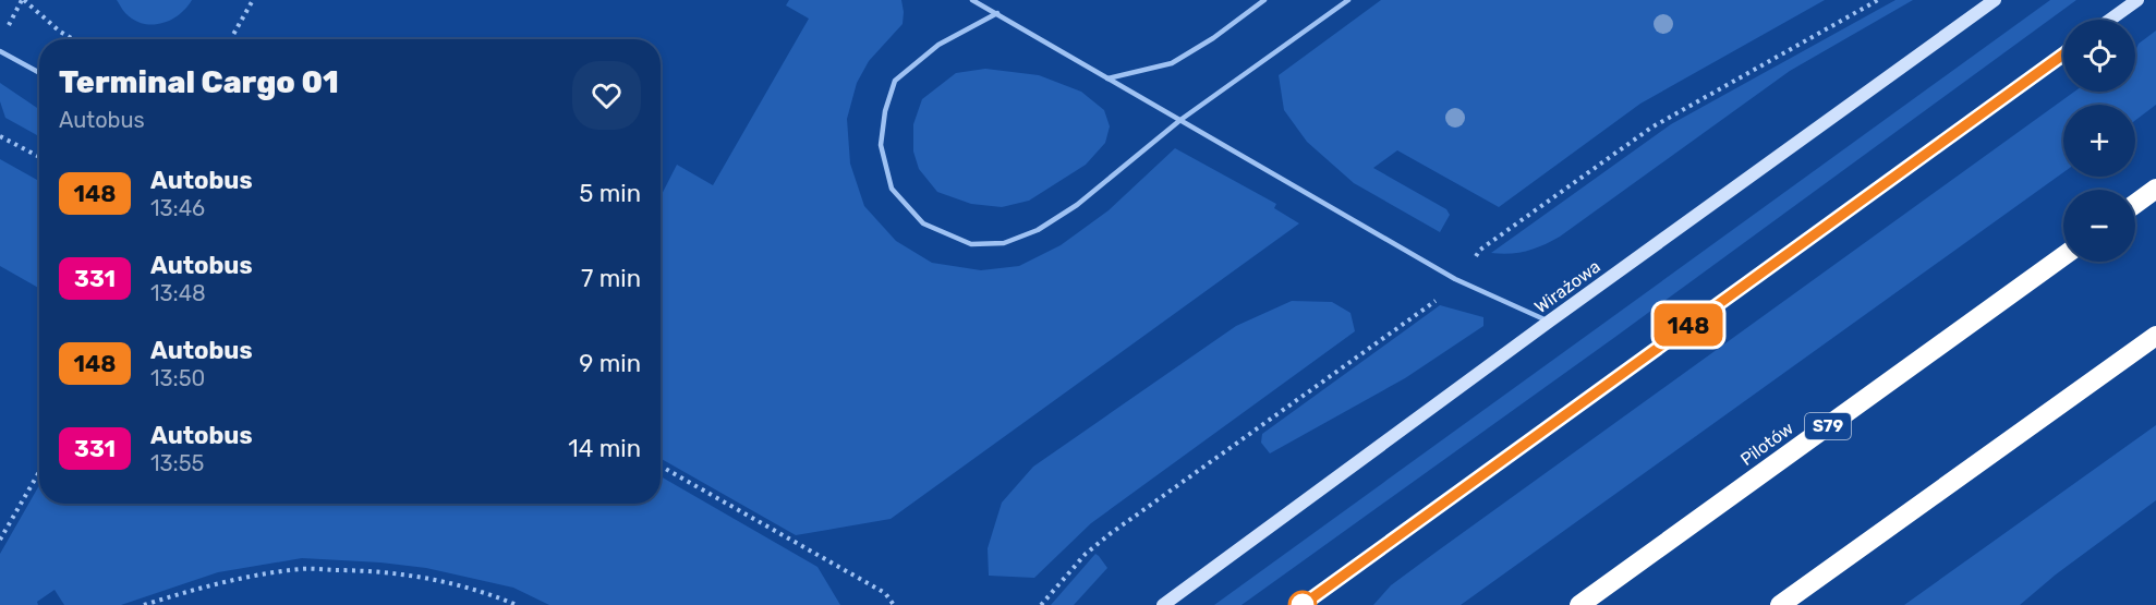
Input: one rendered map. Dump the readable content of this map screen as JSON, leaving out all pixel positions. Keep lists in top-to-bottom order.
{
  "streets": {
    "highway": ["S79", "Pilotów"],
    "main road": ["Wirażowa"]
  },
  "lines": ["bus line 148"],
  "page": {
    "on_map": "148",
    "map_buttons": ["+", "−"],
    "heading": ["Terminal Cargo 01", "Autobus"],
    "list": [
      {
        "mark": "148",
        "name": "Autobus",
        "note": "13:46",
        "value": "5 min"
      },
      {
        "mark": "331",
        "name": "Autobus",
        "note": "13:48",
        "value": "7 min"
      },
      {
        "mark": "148",
        "name": "Autobus",
        "note": "13:50",
        "value": "9 min"
      },
      {
        "mark": "331",
        "name": "Autobus",
        "note": "13:55",
        "value": "14 min"
      }
    ]
  }
}
